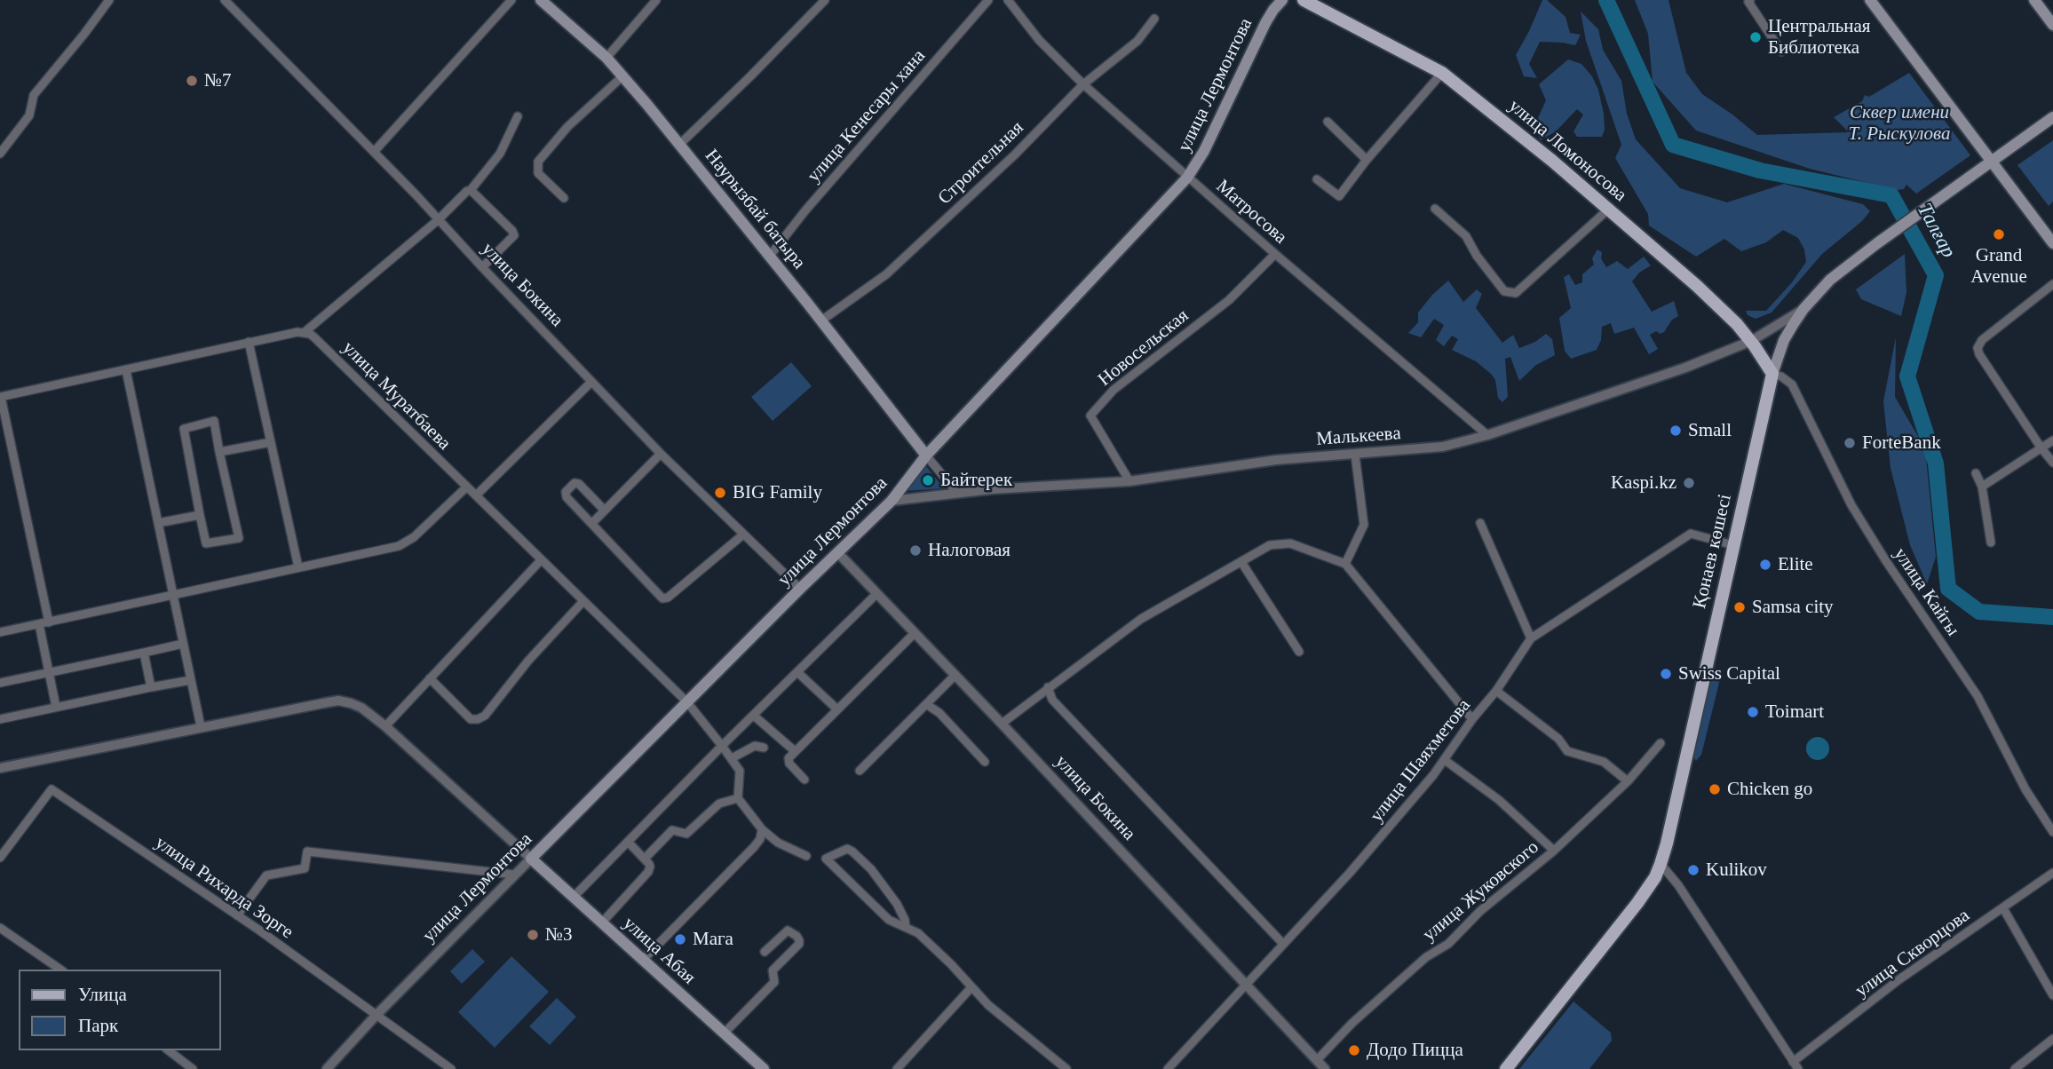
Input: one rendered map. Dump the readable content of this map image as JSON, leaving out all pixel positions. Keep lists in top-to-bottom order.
{
  "streets": {
    "main road": [
      "улица Лермонтова",
      "улица Ломоносова",
      "Наурызбай батыра",
      "Қонаев көшесі",
      "улица Абая"
    ],
    "street": [
      "улица Кенесары хана",
      "Строительная",
      "Матросова",
      "улица Бокина",
      "Новосельская",
      "улица Муратбаева",
      "Малькеева",
      "улица Кайгы",
      "улица Шаяхметова",
      "улица Рихарда Зорге",
      "улица Жуковского",
      "улица Скворцова"
    ]
  },
  "crossings": [
    ["улица Лермонтова", "Наурызбай батыра"],
    ["улица Лермонтова", "Матросова"],
    ["улица Лермонтова", "улица Бокина"],
    ["улица Лермонтова", "улица Муратбаева"],
    ["улица Лермонтова", "Малькеева"],
    ["улица Лермонтова", "улица Рихарда Зорге"],
    ["улица Лермонтова", "улица Абая"],
    ["улица Кенесары хана", "Наурызбай батыра"],
    ["улица Ломоносова", "Малькеева"],
    ["улица Ломоносова", "Қонаев көшесі"],
    ["улица Ломоносова", "улица Кайгы"],
    ["Строительная", "Наурызбай батыра"],
    ["Строительная", "Матросова"],
    ["Матросова", "Новосельская"],
    ["Матросова", "Малькеева"],
    ["улица Бокина", "улица Шаяхметова"],
    ["улица Бокина", "улица Жуковского"],
    ["Новосельская", "Малькеева"],
    ["Малькеева", "Қонаев көшесі"],
    ["Қонаев көшесі", "улица Кайгы"],
    ["Қонаев көшесі", "улица Шаяхметова"]
  ],
  "water": ["Талғар"],
  "parks": ["Сквер имени Т. Рыскулова"],
  "places": [
    "Центральная Библиотека",
    "№7",
    "Grand Avenue",
    "Small",
    "ForteBank",
    "Байтерек",
    "Kaspi.kz",
    "BIG Family",
    "Налоговая",
    "Elite",
    "Samsa city",
    "Swiss Capital",
    "Toimart",
    "Chicken go",
    "Kulikov",
    "№3",
    "Мага",
    "Додо Пицца"
  ],
  "legend": ["Улица", "Парк"]
}
